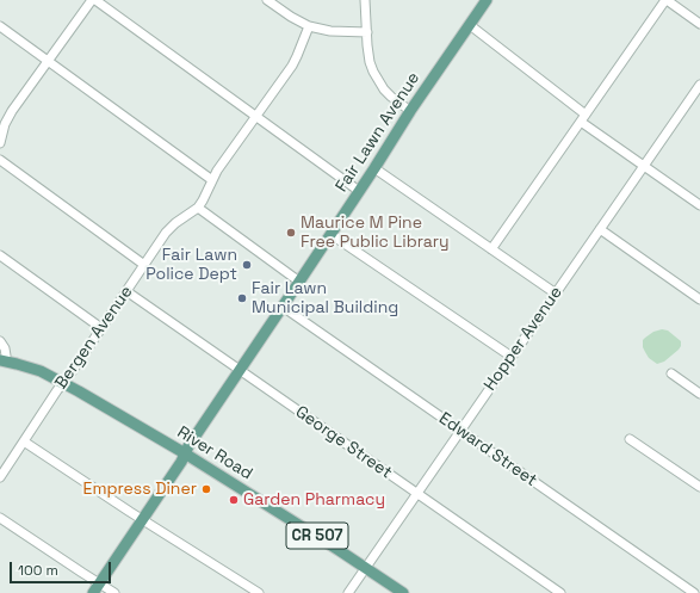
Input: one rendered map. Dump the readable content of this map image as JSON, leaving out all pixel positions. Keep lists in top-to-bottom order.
{
  "streets": {
    "main road": ["Fair Lawn Avenue", "River Road", "CR 507"],
    "street": [
      "Bergen Avenue",
      "Hopper Avenue",
      "George Street",
      "Edward Street"
    ]
  },
  "crossings": [
    ["Fair Lawn Avenue", "George Street"],
    ["Fair Lawn Avenue", "Edward Street"],
    ["Fair Lawn Avenue", "River Road"],
    ["Bergen Avenue", "George Street"],
    ["Bergen Avenue", "River Road"],
    ["Hopper Avenue", "George Street"],
    ["Hopper Avenue", "Edward Street"],
    ["Hopper Avenue", "River Road"]
  ],
  "places": [
    "Maurice M Pine Free Public Library",
    "Fair Lawn Police Dept",
    "Fair Lawn Municipal Building",
    "Empress Diner",
    "Garden Pharmacy"
  ],
  "scale_bar": "100 m"
}
